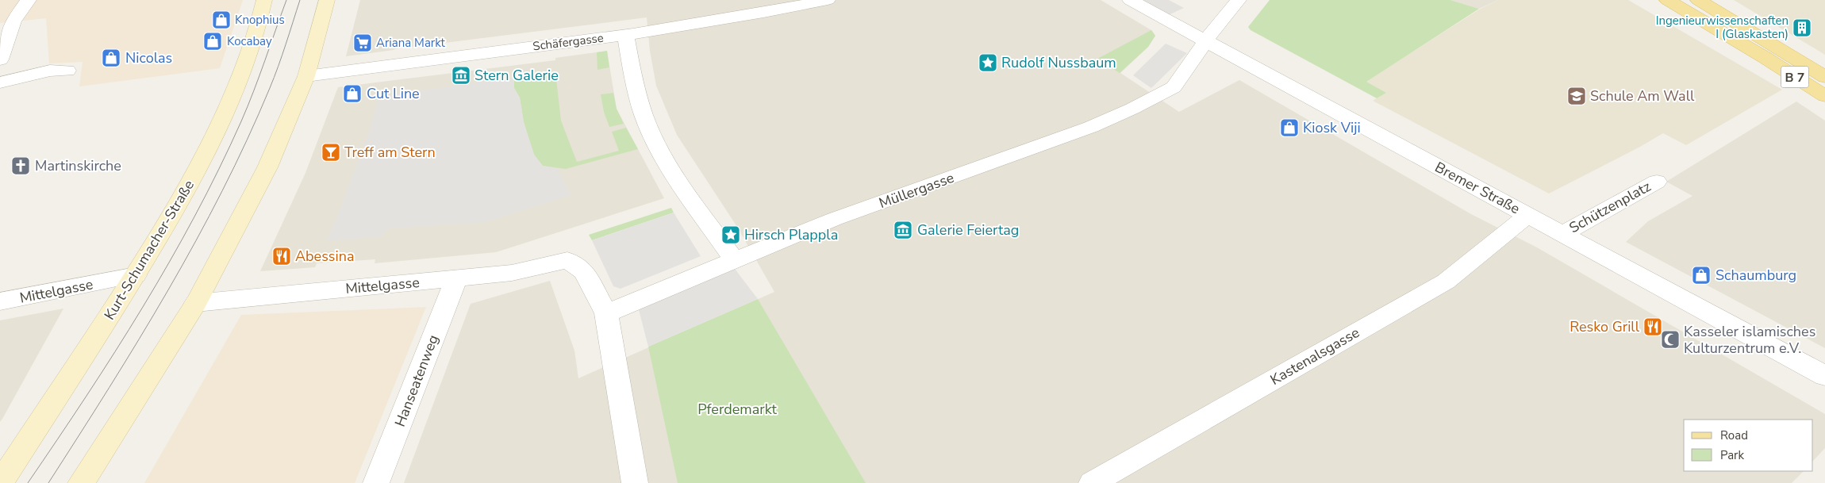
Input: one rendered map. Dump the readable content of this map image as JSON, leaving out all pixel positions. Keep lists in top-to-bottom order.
{
  "streets": {
    "main road": ["B 7", "Kurt-Schumacher-Straße"],
    "street": [
      "Schäfergasse",
      "Bremer Straße",
      "Müllergasse",
      "Schützenplatz",
      "Mittelgasse",
      "Kastenalsgasse",
      "Hanseatenweg"
    ]
  },
  "crossings": [
    ["Bremer Straße", "Müllergasse"],
    ["Bremer Straße", "Schützenplatz"],
    ["Bremer Straße", "Kastenalsgasse"],
    ["Müllergasse", "Mittelgasse"],
    ["Kurt-Schumacher-Straße", "Mittelgasse"],
    ["Mittelgasse", "Hanseatenweg"]
  ],
  "parks": ["Pferdemarkt"],
  "places": {
    "shop": [
      "Knophius",
      "Kocabay",
      "Nicolas",
      "Cut Line",
      "Kiosk Viji",
      "Schaumburg"
    ],
    "building": ["Ingenieurwissenschaften I (Glaskasten)"],
    "supermarket": ["Ariana Markt"],
    "place": ["Rudolf Nussbaum", "Hirsch Plappla"],
    "museum": ["Stern Galerie", "Galerie Feiertag"],
    "school or university": ["Schule Am Wall"],
    "bar": ["Treff am Stern"],
    "church": ["Martinskirche"],
    "restaurant": ["Abessina", "Resko Grill"],
    "mosque": ["Kasseler islamisches Kulturzentrum e.V."]
  },
  "legend": ["Road", "Park"]
}
